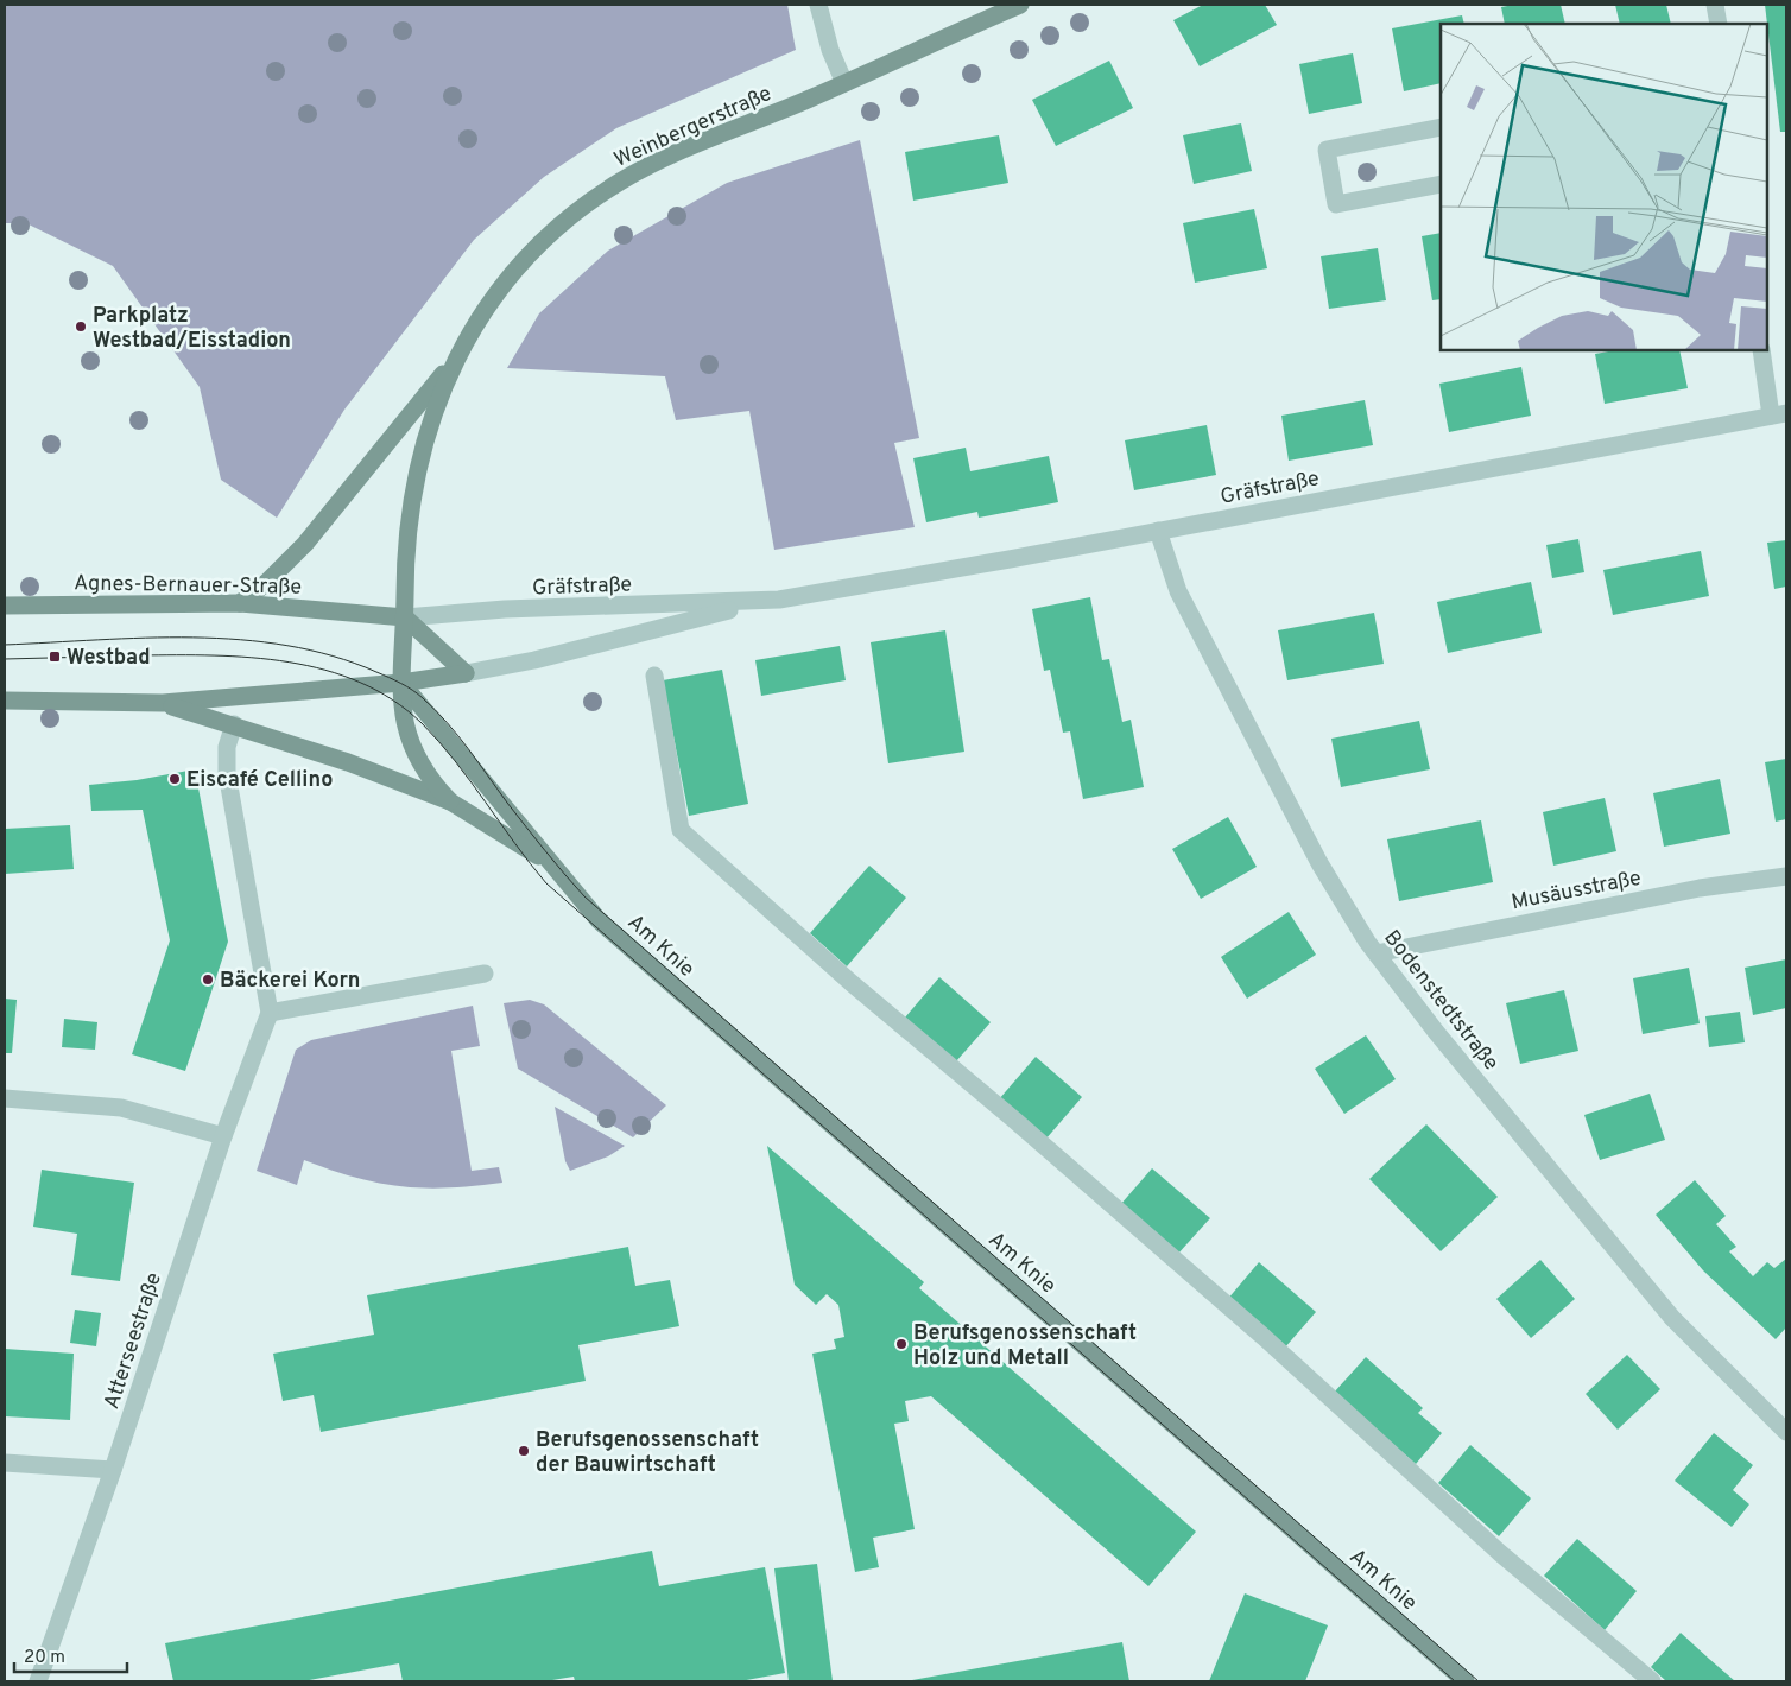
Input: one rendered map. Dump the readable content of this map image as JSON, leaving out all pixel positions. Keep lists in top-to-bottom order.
{
  "streets": {
    "main road": ["Weinbergerstraße", "Agnes-Bernauer-Straße", "Am Knie"],
    "street": [
      "Gräfstraße",
      "Musäusstraße",
      "Bodenstedtstraße",
      "Atterseestraße"
    ]
  },
  "crossings": [
    ["Weinbergerstraße", "Gräfstraße"],
    ["Weinbergerstraße", "Agnes-Bernauer-Straße"],
    ["Weinbergerstraße", "Am Knie"],
    ["Gräfstraße", "Agnes-Bernauer-Straße"],
    ["Gräfstraße", "Bodenstedtstraße"],
    ["Musäusstraße", "Bodenstedtstraße"]
  ],
  "places": {
    "other": [
      "Parkplatz Westbad/Eisstadion",
      "Eiscafé Cellino",
      "Bäckerei Korn",
      "Berufsgenossenschaft Holz und Metall",
      "Berufsgenossenschaft der Bauwirtschaft"
    ],
    "transit": ["Westbad"]
  },
  "scale_bar": "20 m"
}
